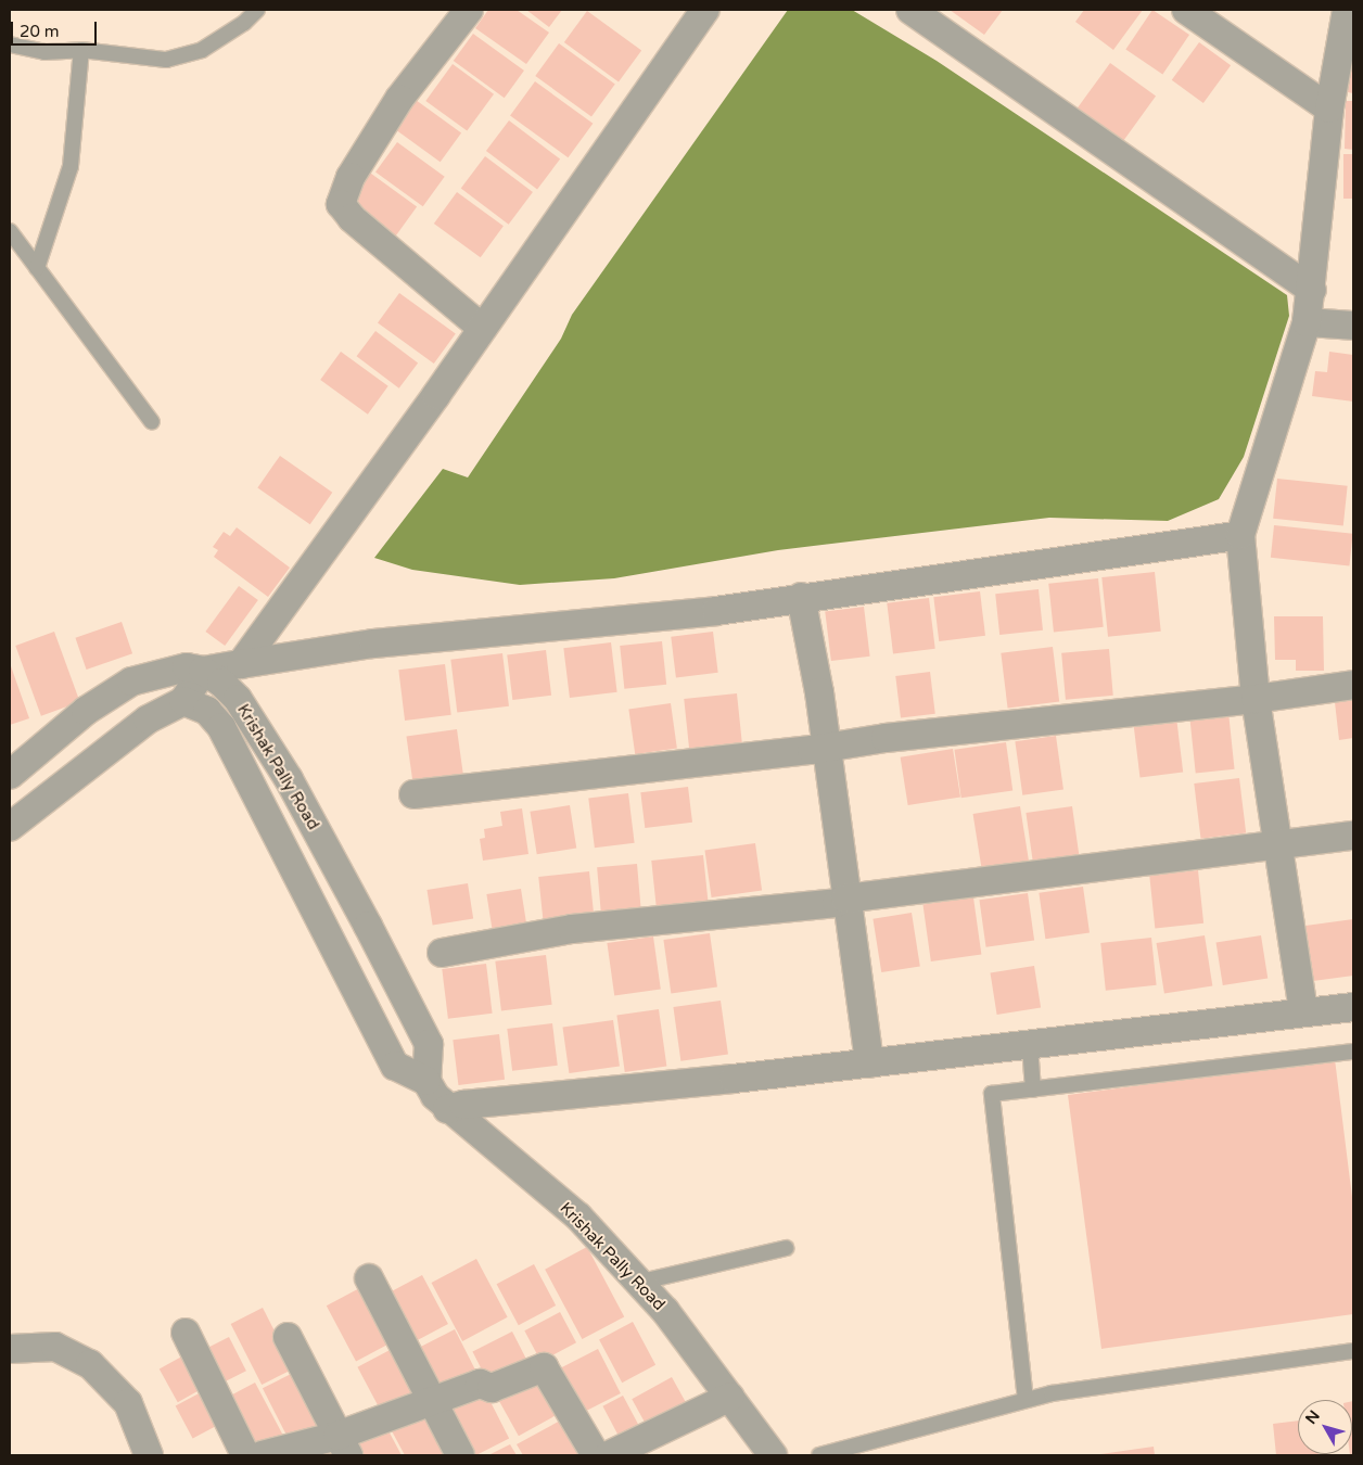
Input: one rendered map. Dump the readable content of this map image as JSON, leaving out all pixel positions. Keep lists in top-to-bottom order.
{
  "streets": {
    "street": ["Krishak Pally Road"]
  },
  "scale_bar": "20 m",
  "north": "top left"
}
